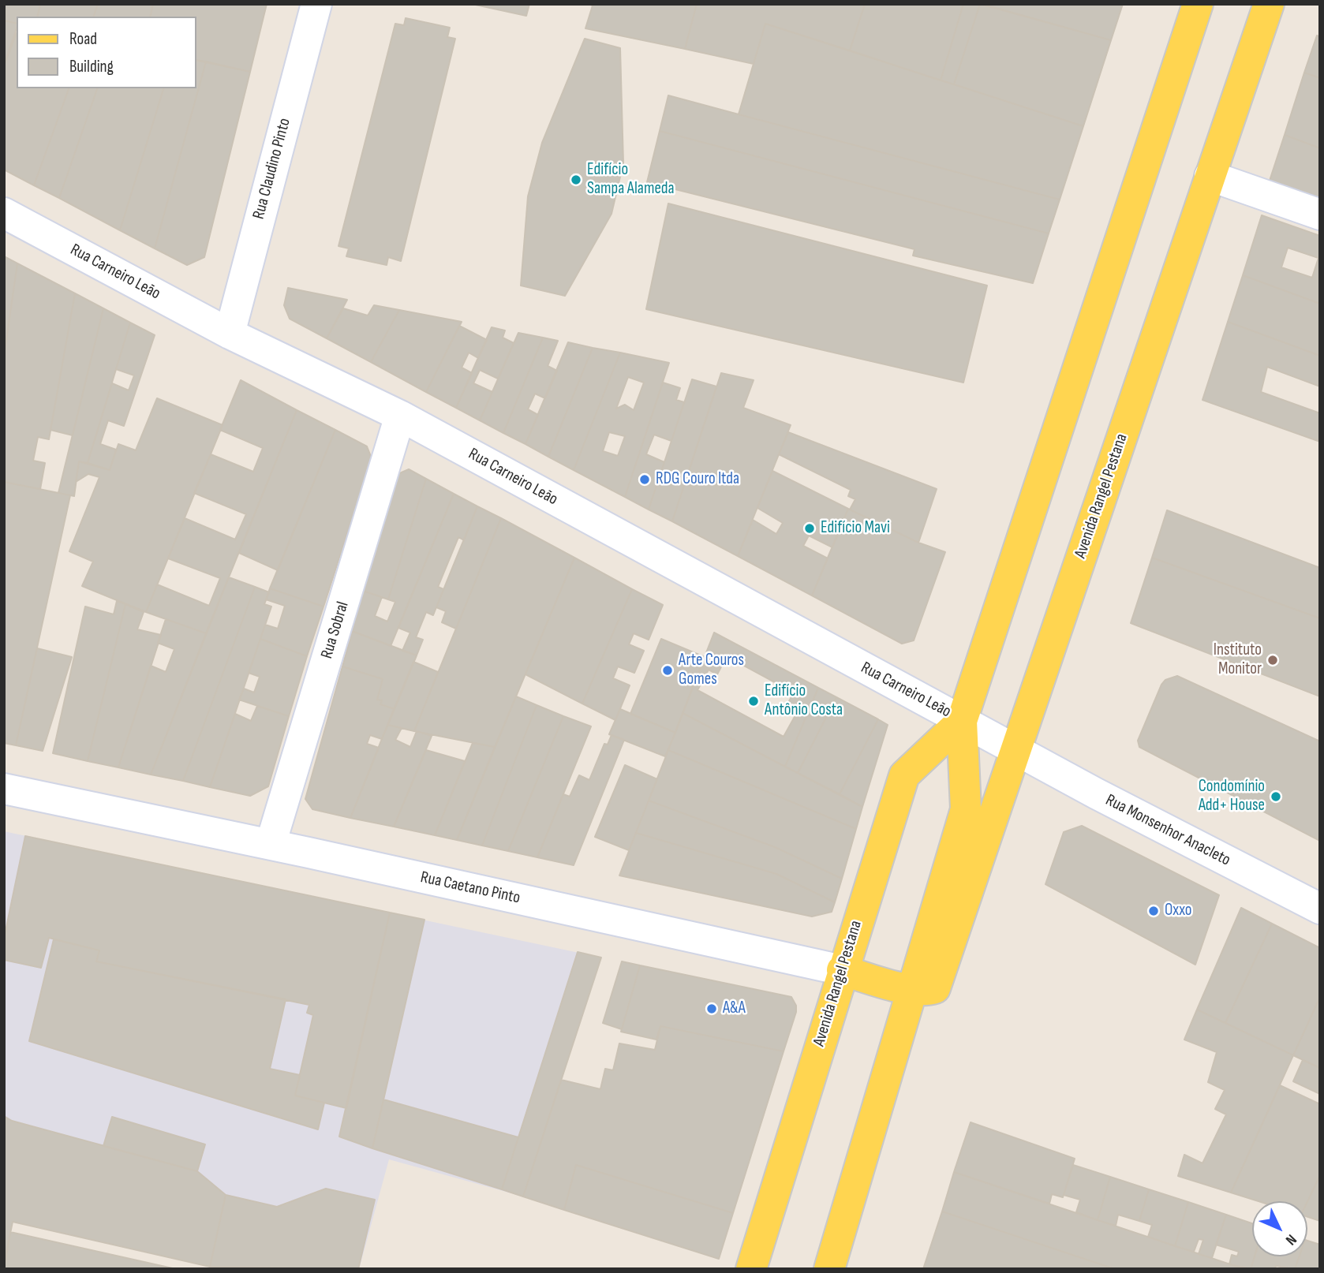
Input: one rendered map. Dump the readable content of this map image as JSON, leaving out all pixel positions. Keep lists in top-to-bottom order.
{
  "streets": {
    "main road": ["Avenida Rangel Pestana", "Rua Caetano Pinto"],
    "street": [
      "Rua Claudino Pinto",
      "Rua Carneiro Leão",
      "Rua Sobral",
      "Rua Monsenhor Anacleto"
    ]
  },
  "crossings": [
    ["Rua Claudino Pinto", "Rua Carneiro Leão"],
    ["Rua Carneiro Leão", "Avenida Rangel Pestana"],
    ["Rua Carneiro Leão", "Rua Sobral"],
    ["Rua Carneiro Leão", "Rua Monsenhor Anacleto"],
    ["Avenida Rangel Pestana", "Rua Monsenhor Anacleto"],
    ["Avenida Rangel Pestana", "Rua Caetano Pinto"],
    ["Rua Sobral", "Rua Caetano Pinto"]
  ],
  "places": [
    "Edifício Sampa Alameda",
    "RDG Couro ltda",
    "Edifício Mavi",
    "Instituto Monitor",
    "Arte Couros Gomes",
    "Edifício Antônio Costa",
    "Condomínio Add+ House",
    "Oxxo",
    "A&A"
  ],
  "legend": ["Road", "Building"],
  "north": "bottom right"
}
